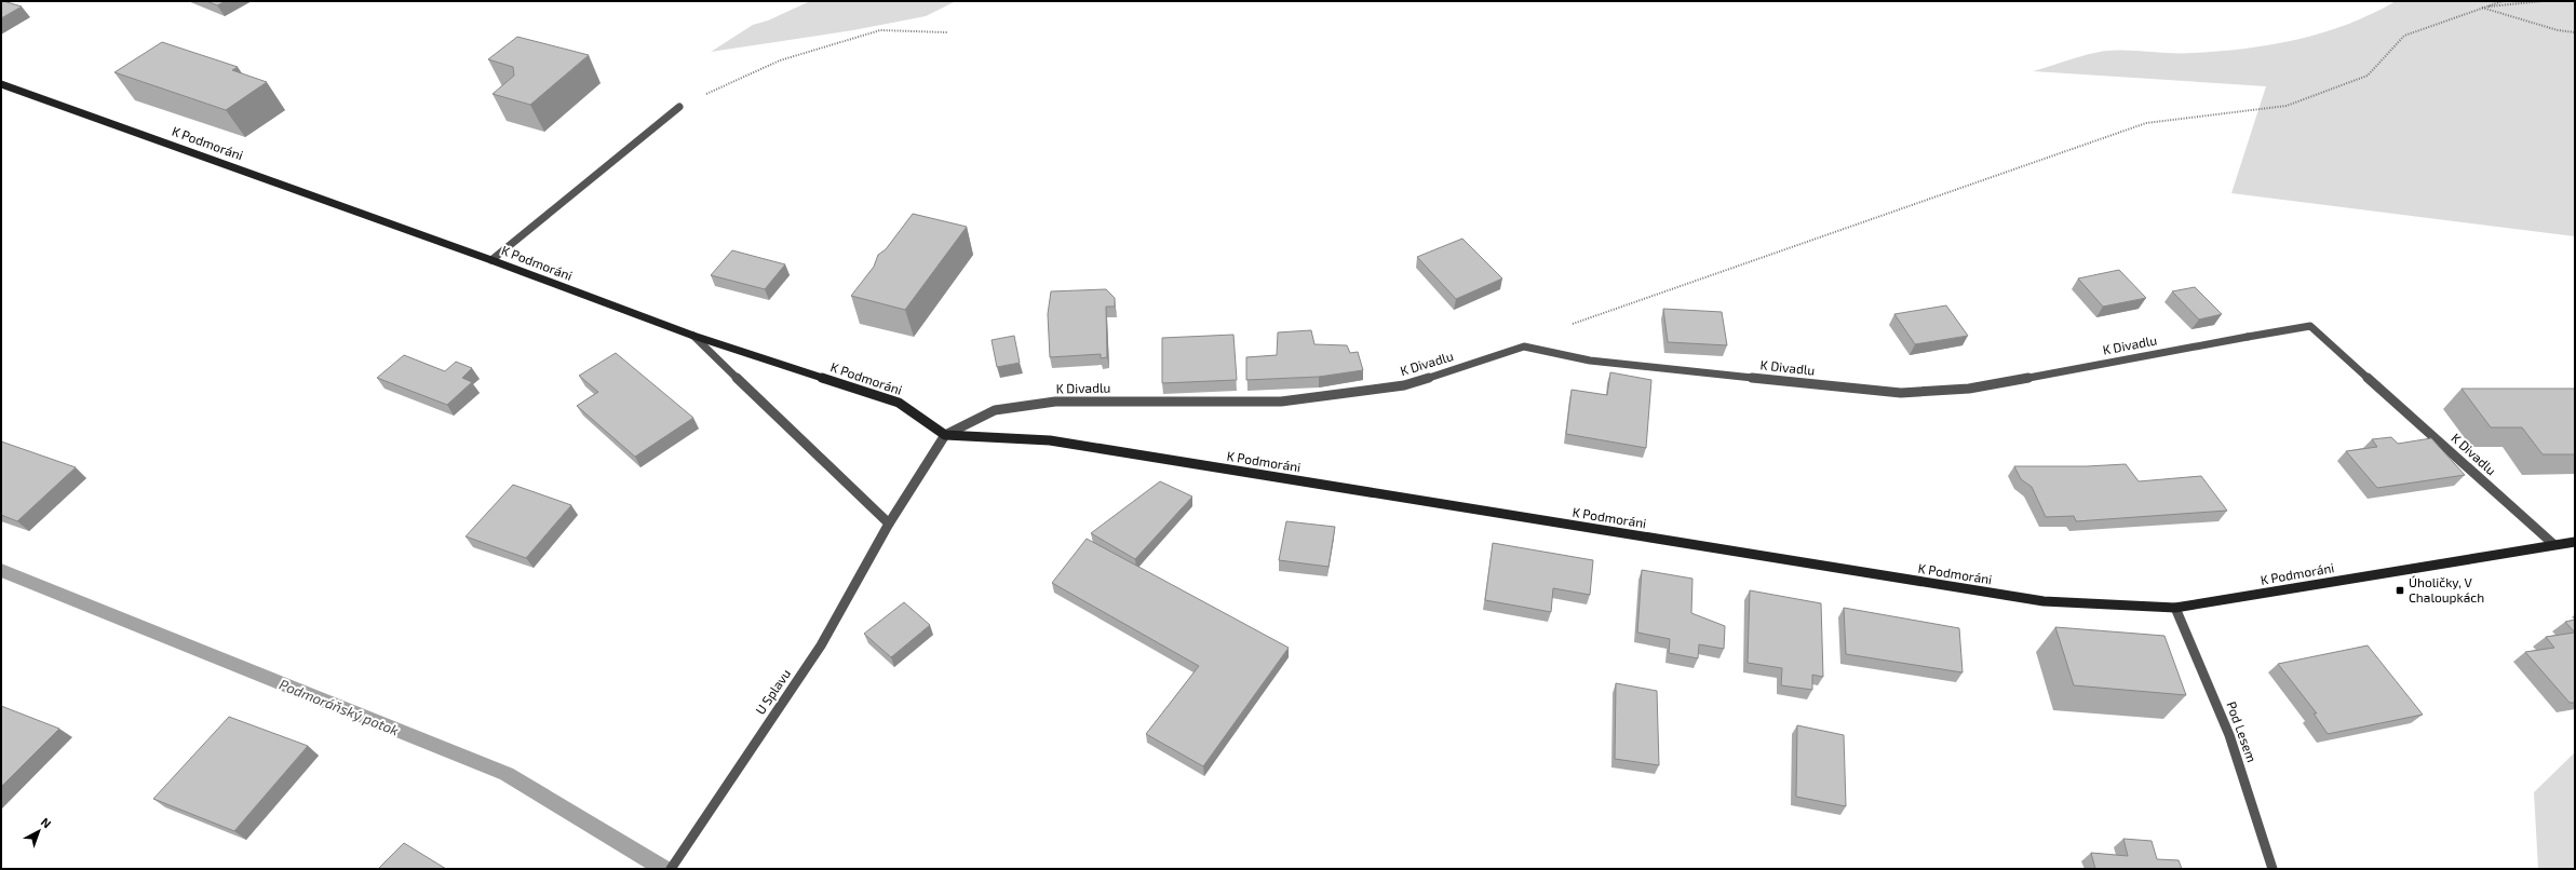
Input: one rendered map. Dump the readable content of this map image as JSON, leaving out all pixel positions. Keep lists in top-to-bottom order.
{
  "streets": {
    "street": [
      "K Podmoráni",
      "K Divadlu",
      "U Splavu",
      "Pod Lesem"
    ]
  },
  "crossings": [
    ["K Podmoráni", "K Divadlu"],
    ["K Podmoráni", "U Splavu"],
    ["K Podmoráni", "Pod Lesem"],
    ["K Divadlu", "U Splavu"]
  ],
  "water": ["Podmoráňský potok"],
  "places": {
    "transit": ["Úholičky, V Chaloupkách"]
  },
  "north": "top right"
}
